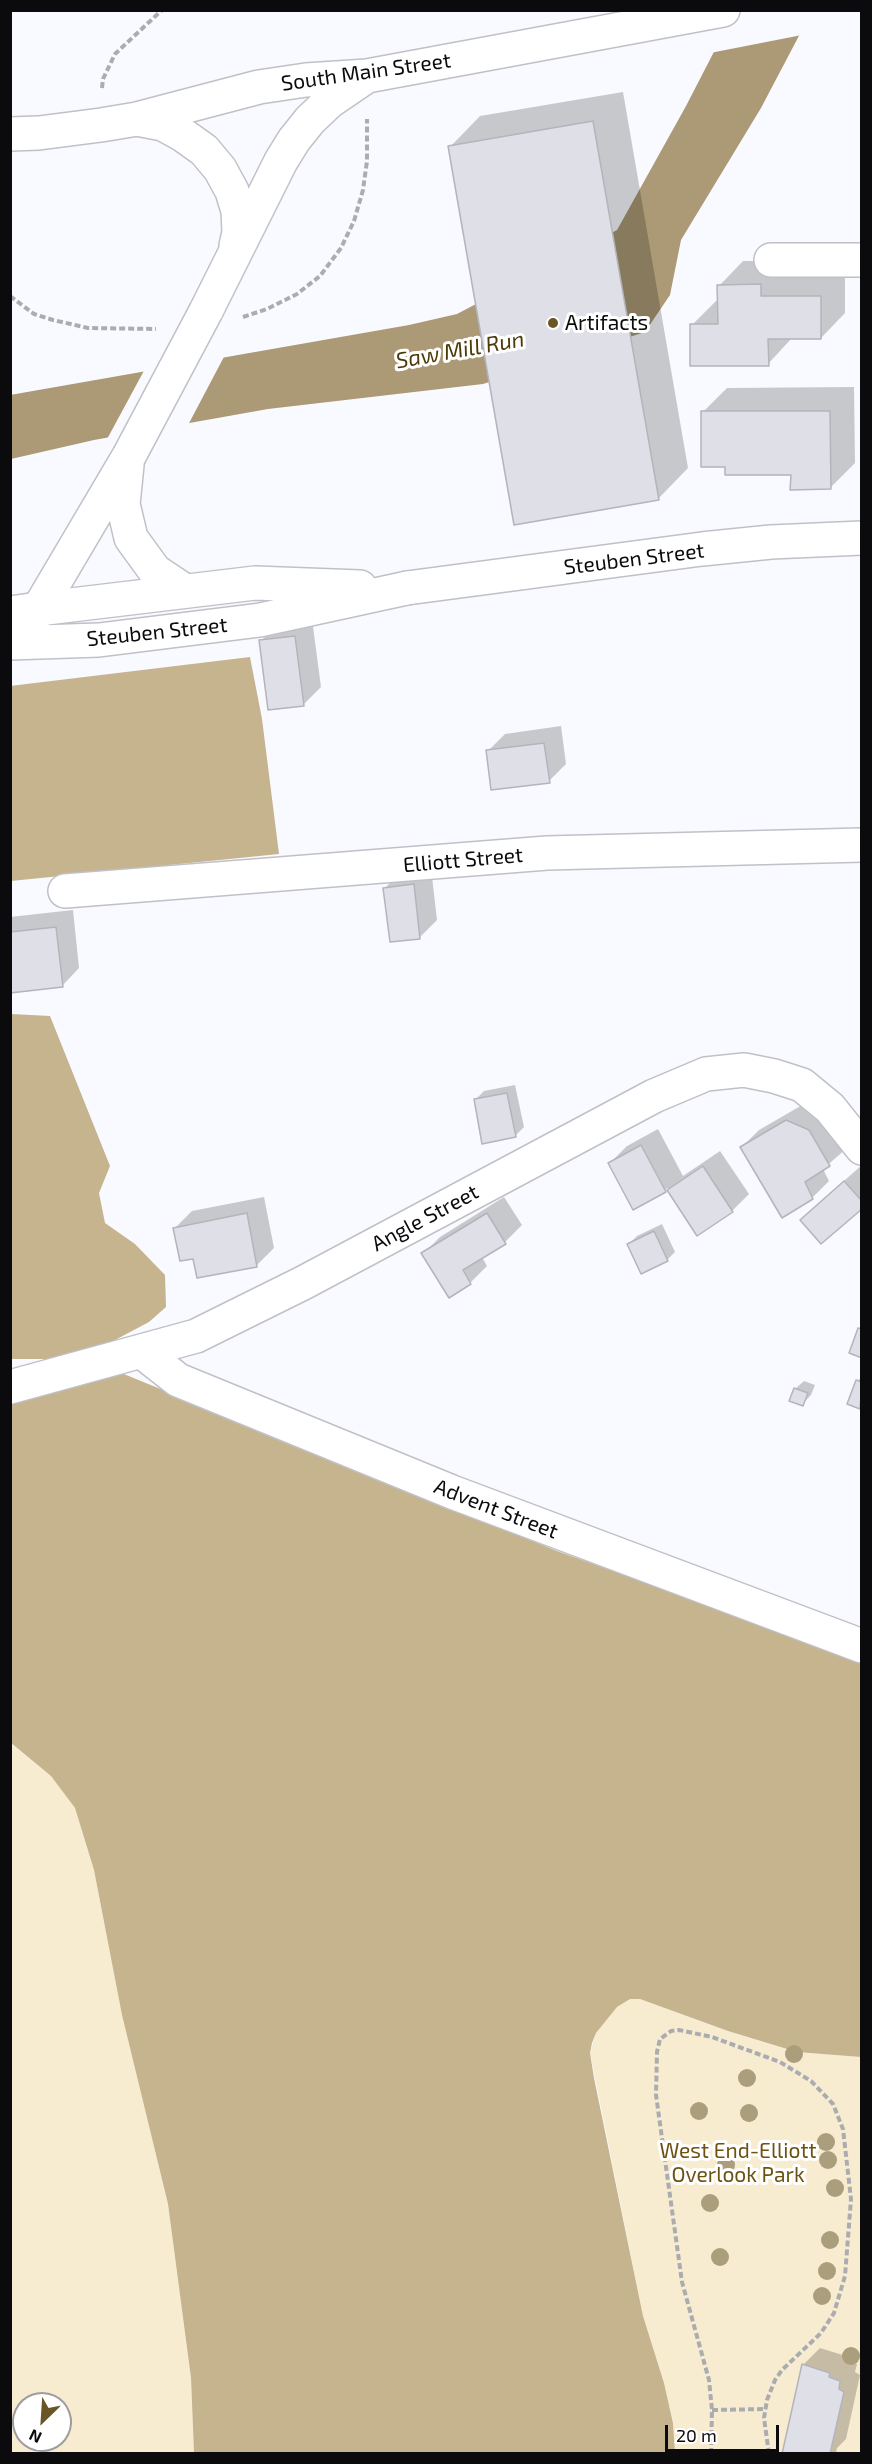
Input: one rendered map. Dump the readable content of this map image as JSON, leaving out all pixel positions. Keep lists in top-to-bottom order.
{
  "streets": {
    "street": [
      "South Main Street",
      "Steuben Street",
      "Elliott Street",
      "Angle Street",
      "Advent Street"
    ]
  },
  "crossings": [
    ["Angle Street", "Advent Street"]
  ],
  "water": ["Saw Mill Run"],
  "parks": ["West End-Elliott Overlook Park"],
  "places": ["Artifacts"],
  "scale_bar": "20 m",
  "north": "bottom left"
}
